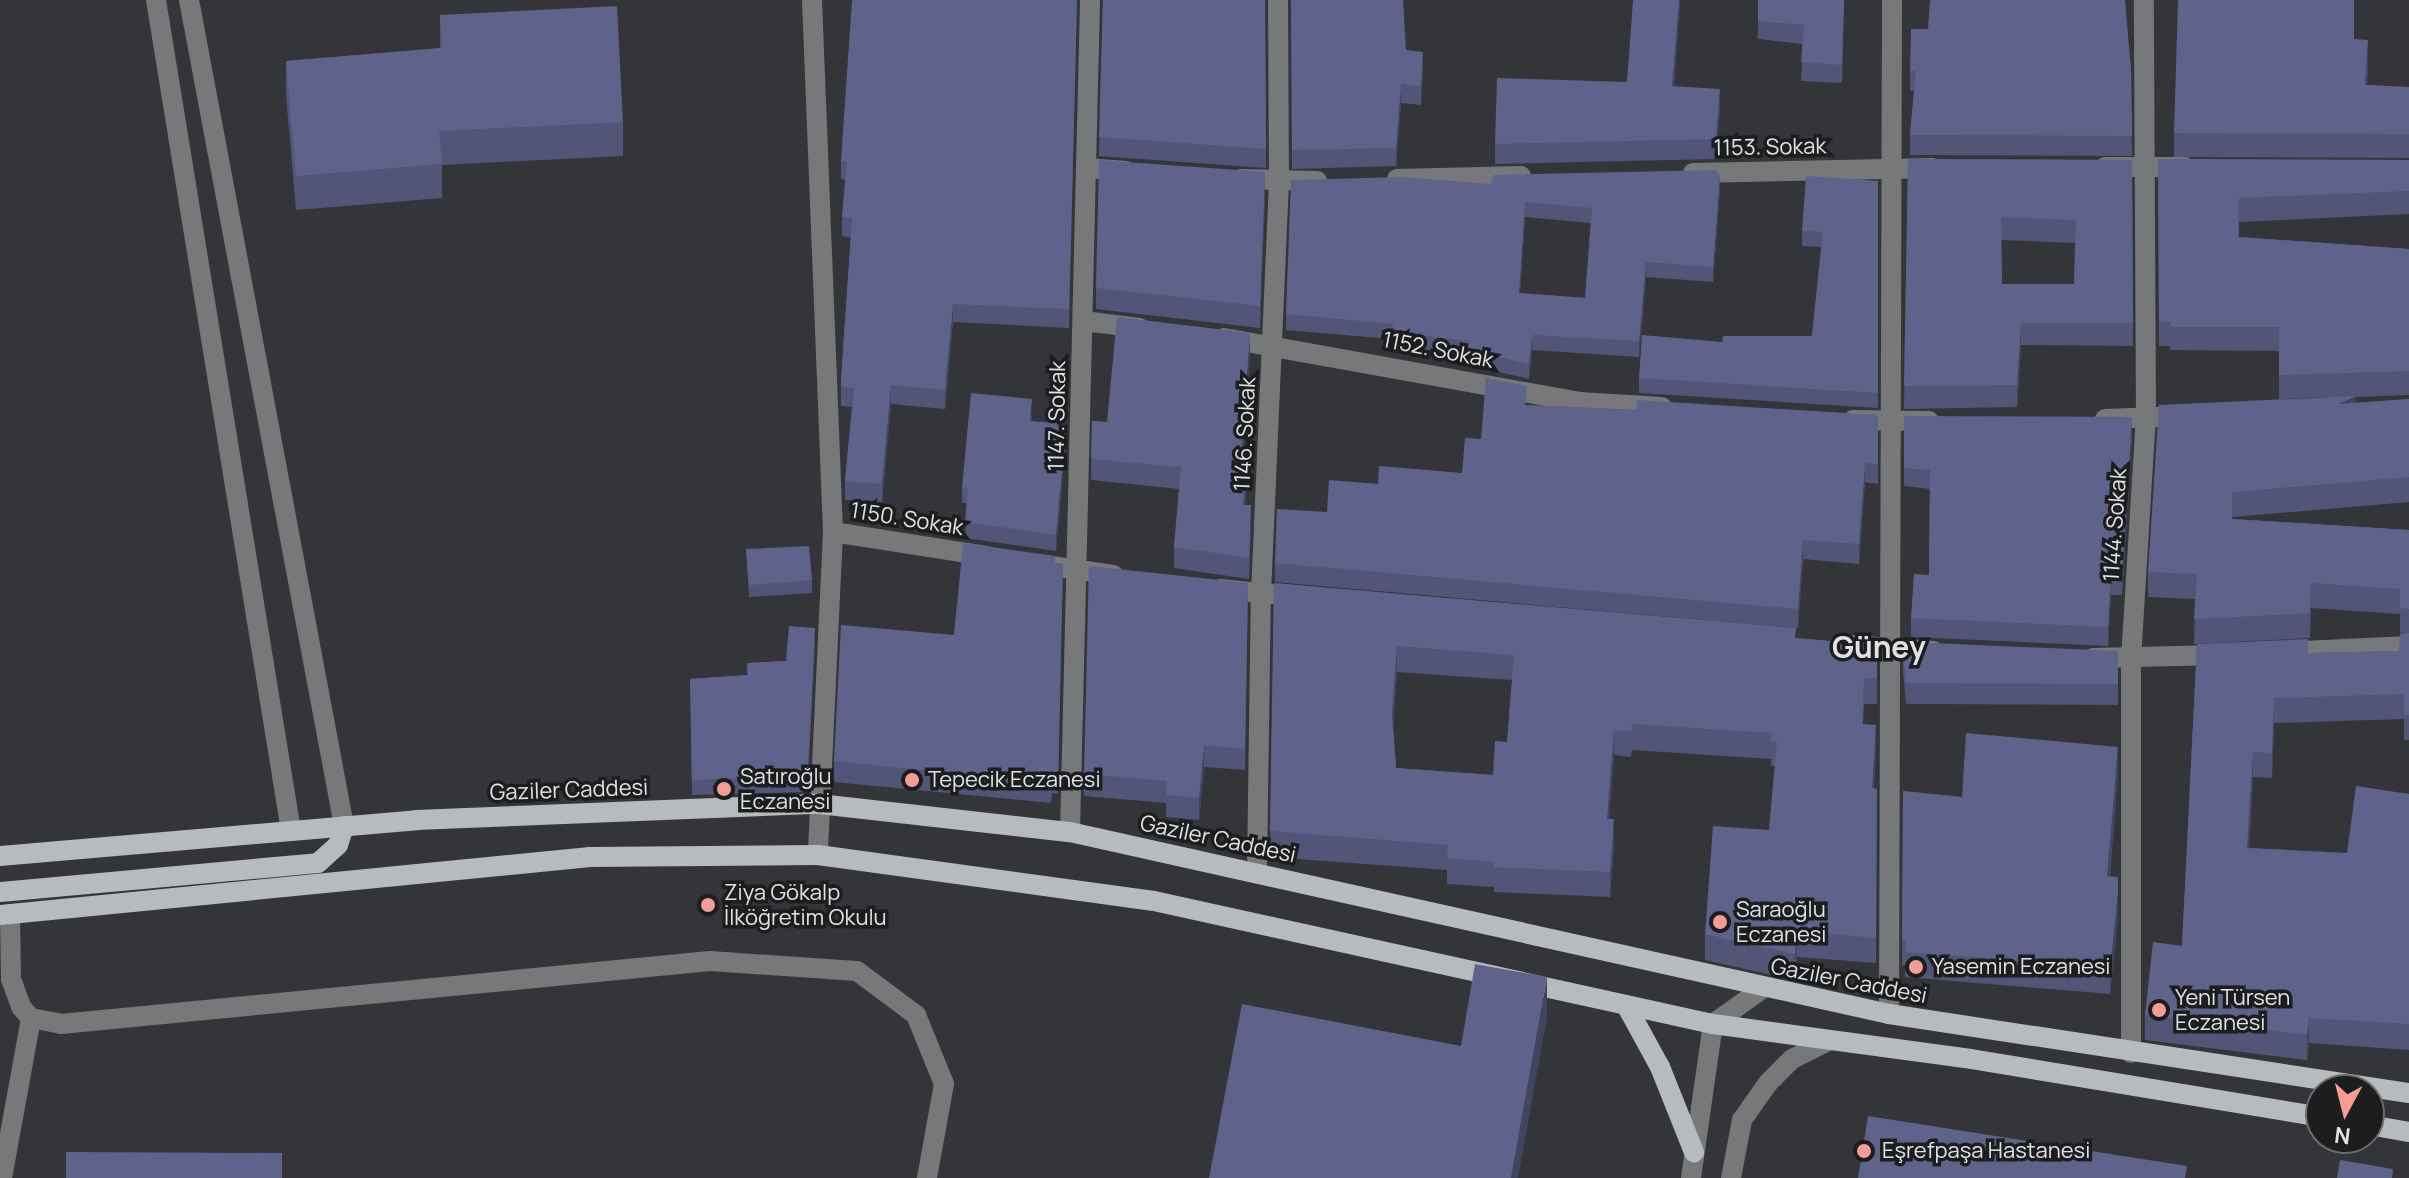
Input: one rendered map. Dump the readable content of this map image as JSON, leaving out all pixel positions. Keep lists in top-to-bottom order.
{
  "streets": {
    "main road": ["Gaziler Caddesi"],
    "street": [
      "1153. Sokak",
      "1152. Sokak",
      "1147. Sokak",
      "1146. Sokak",
      "1150. Sokak",
      "1144. Sokak"
    ]
  },
  "crossings": [
    ["1152. Sokak", "1146. Sokak"],
    ["1147. Sokak", "1150. Sokak"],
    ["1147. Sokak", "Gaziler Caddesi"],
    ["1146. Sokak", "Gaziler Caddesi"],
    ["1144. Sokak", "Gaziler Caddesi"]
  ],
  "districts": ["Güney"],
  "places": [
    "Tepecik Eczanesi",
    "Satıroğlu Eczanesi",
    "Ziya Gökalp İlköğretim Okulu",
    "Saraoğlu Eczanesi",
    "Yasemin Eczanesi",
    "Yeni Türsen Eczanesi",
    "Eşrefpaşa Hastanesi"
  ],
  "north": "bottom"
}
